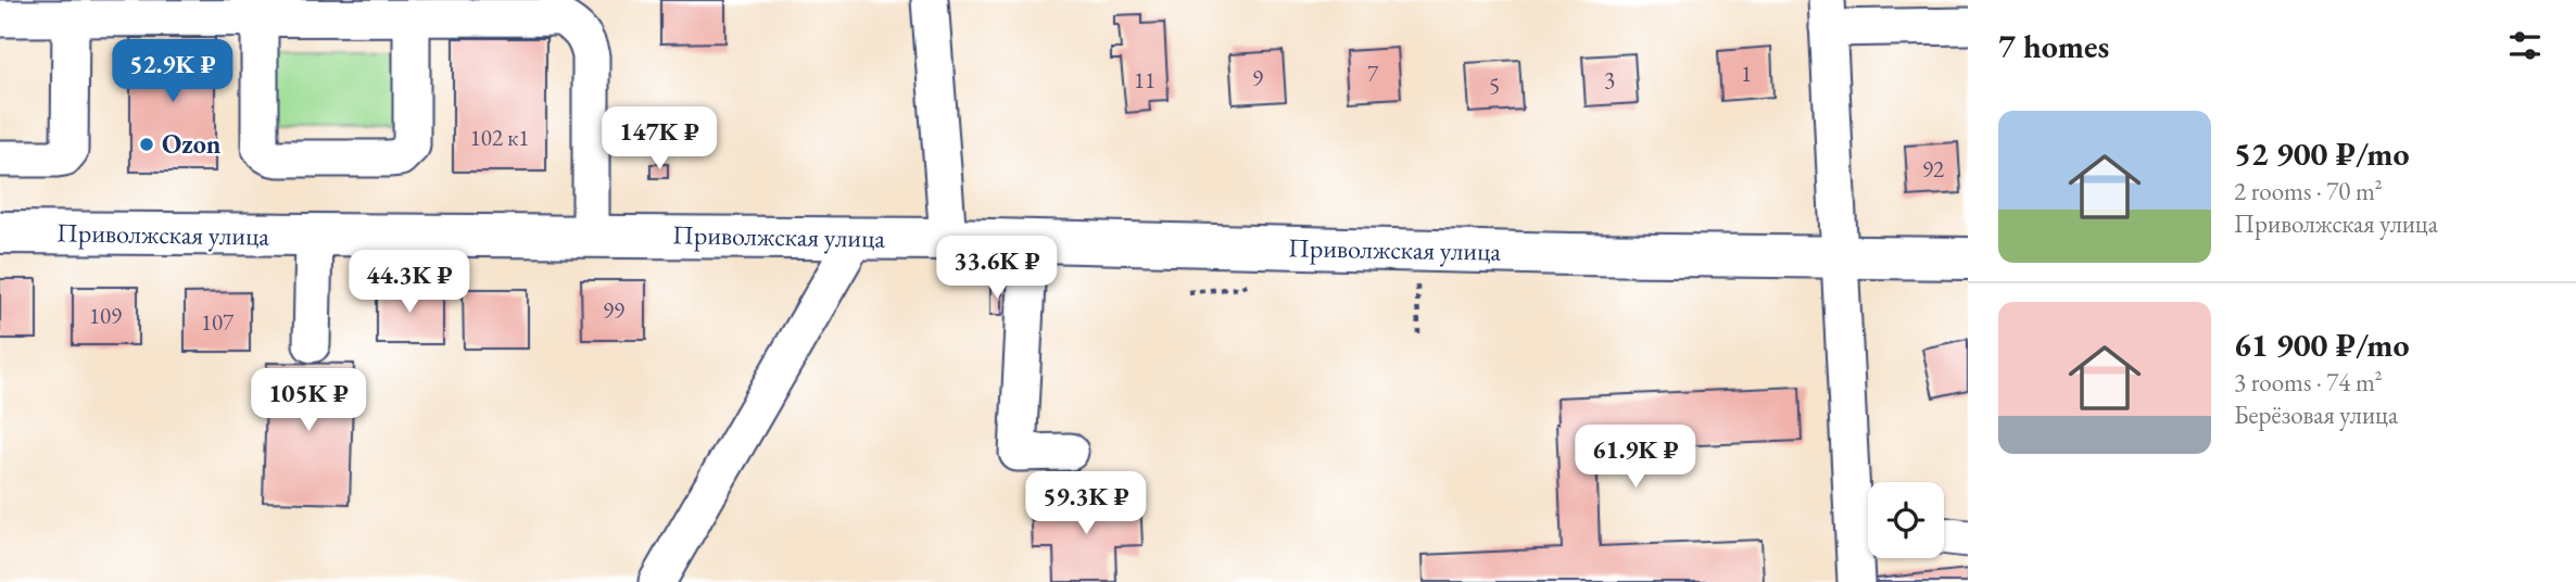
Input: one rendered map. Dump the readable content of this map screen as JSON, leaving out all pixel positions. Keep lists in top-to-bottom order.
{
  "streets": {
    "main road": ["Приволжская улица"]
  },
  "places": ["Ozon"],
  "house_numbers": [
    "7",
    "1",
    "9",
    "11",
    "3",
    "5",
    "102 к1",
    "92",
    "99",
    "109",
    "107"
  ],
  "page": {
    "heading": "7 homes",
    "price": [
      "52.9K ₽",
      "147K ₽",
      "33.6K ₽",
      "44.3K ₽",
      "105K ₽",
      "61.9K ₽",
      "59.3K ₽"
    ],
    "list": [
      {
        "name": "52 900 ₽/mo",
        "note": "2 rooms · 70 m² · Приволжская улица"
      },
      {
        "name": "61 900 ₽/mo",
        "note": "3 rooms · 74 m² · Берёзовая улица"
      }
    ]
  }
}
